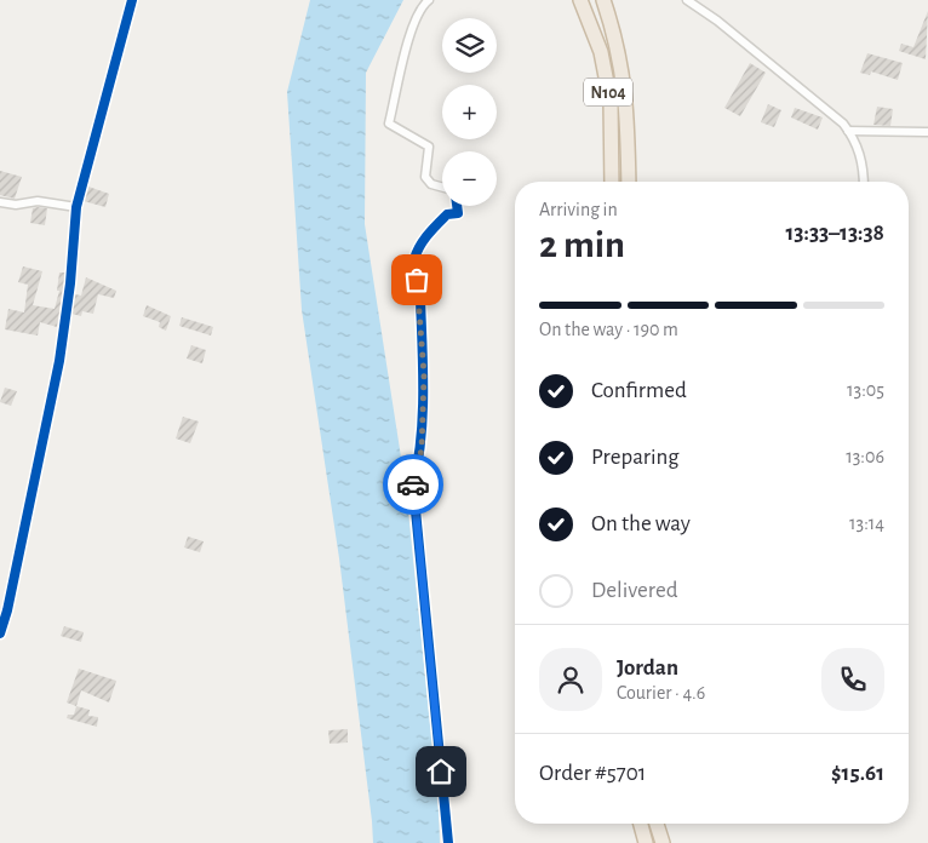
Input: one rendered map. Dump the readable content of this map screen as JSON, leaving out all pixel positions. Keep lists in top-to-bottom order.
{
  "streets": {
    "highway": ["N104"]
  },
  "page": {
    "map_buttons": ["+", "−"],
    "heading": ["2 min", "Arriving in", "13:33–13:38"],
    "panel": [
      "Jordan",
      "Courier · 4.6",
      "Order #5701",
      "$15.61"
    ],
    "bar": "On the way · 190 m",
    "list": [
      ["Confirmed", "13:05"],
      ["Preparing", "13:06"],
      ["On the way", "13:14"],
      "Delivered"
    ]
  }
}
